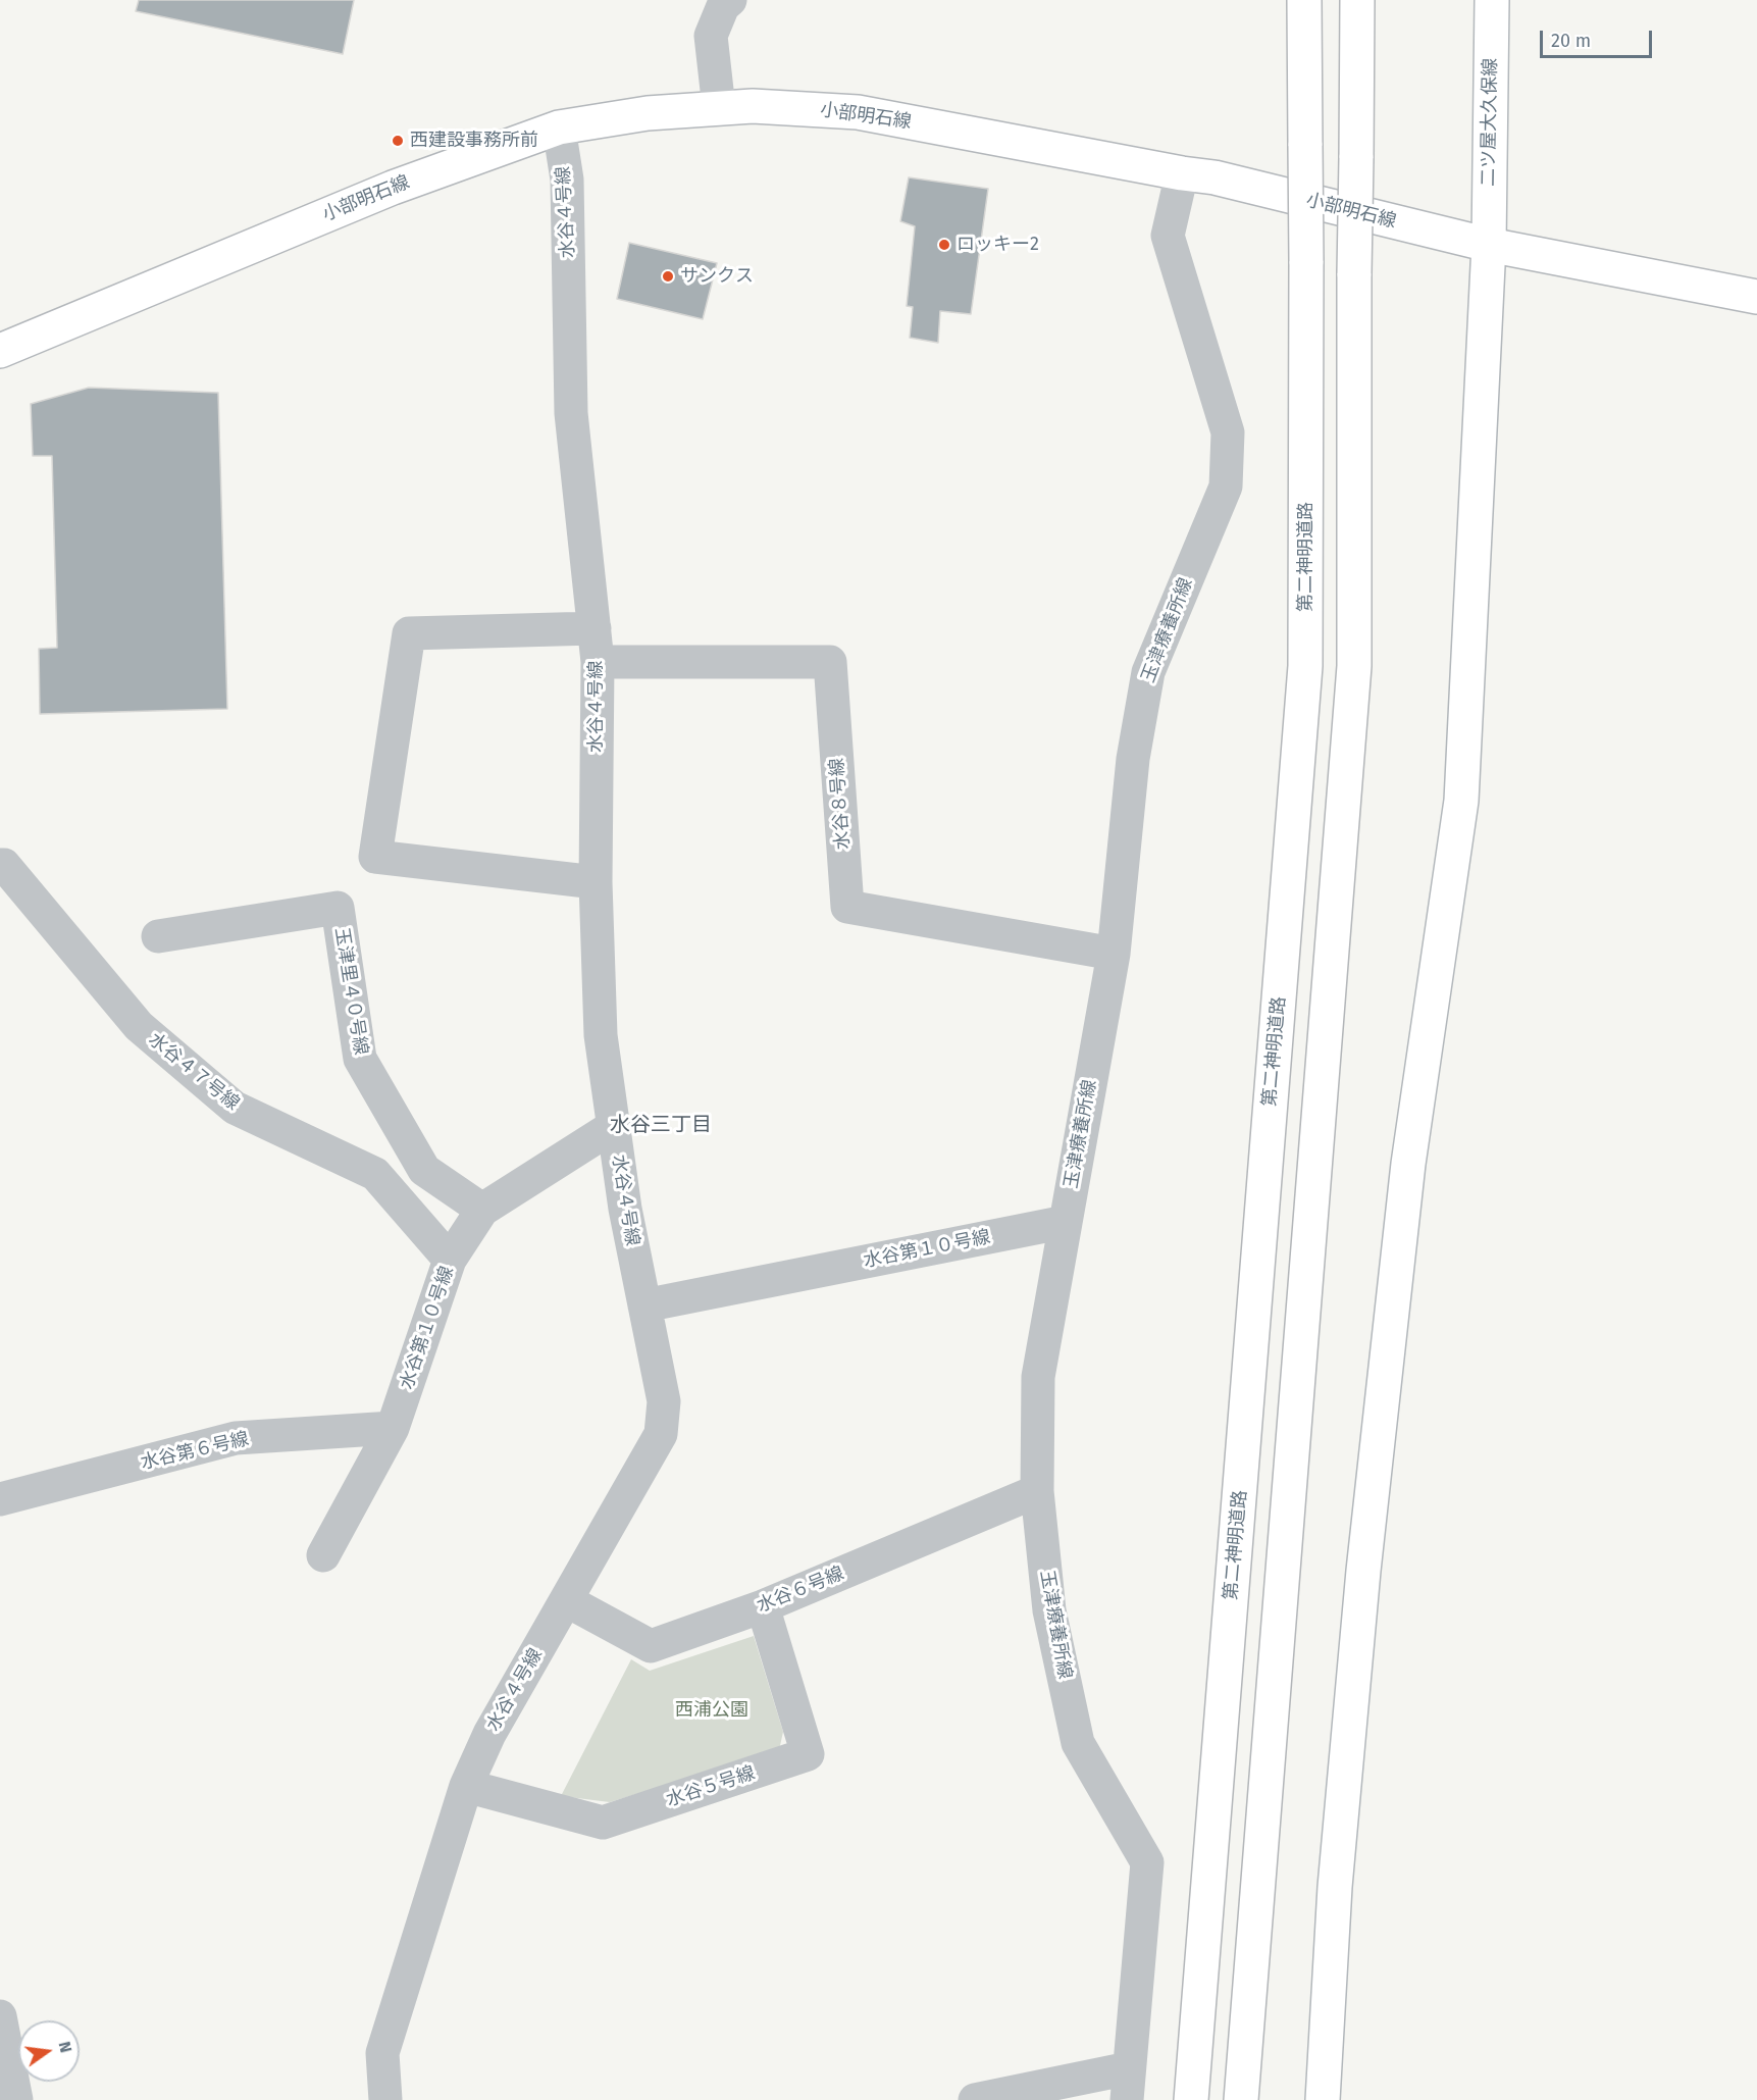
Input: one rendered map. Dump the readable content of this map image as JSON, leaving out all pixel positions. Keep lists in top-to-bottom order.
{
  "streets": {
    "main road": ["小部明石線", "二ツ屋大久保線", "第二神明道路"],
    "street": [
      "水谷４号線",
      "玉津療養所線",
      "水谷８号線",
      "玉津里４０号線",
      "水谷４７号線",
      "水谷第１０号線",
      "水谷第６号線",
      "水谷６号線",
      "水谷５号線"
    ]
  },
  "crossings": [
    ["小部明石線", "二ツ屋大久保線"],
    ["小部明石線", "水谷４号線"],
    ["小部明石線", "玉津療養所線"],
    ["水谷４号線", "水谷８号線"],
    ["水谷４号線", "水谷第１０号線"],
    ["水谷４号線", "水谷６号線"],
    ["水谷４号線", "水谷５号線"],
    ["玉津療養所線", "水谷８号線"],
    ["玉津療養所線", "水谷第１０号線"],
    ["玉津療養所線", "水谷６号線"],
    ["玉津里４０号線", "水谷第１０号線"],
    ["水谷４７号線", "水谷第１０号線"],
    ["水谷第１０号線", "水谷第６号線"],
    ["水谷６号線", "水谷５号線"]
  ],
  "districts": ["水谷三丁目"],
  "parks": ["西浦公園"],
  "places": ["西建設事務所前", "ロッキー2", "サンクス"],
  "scale_bar": "20 m",
  "north": "right"
}
